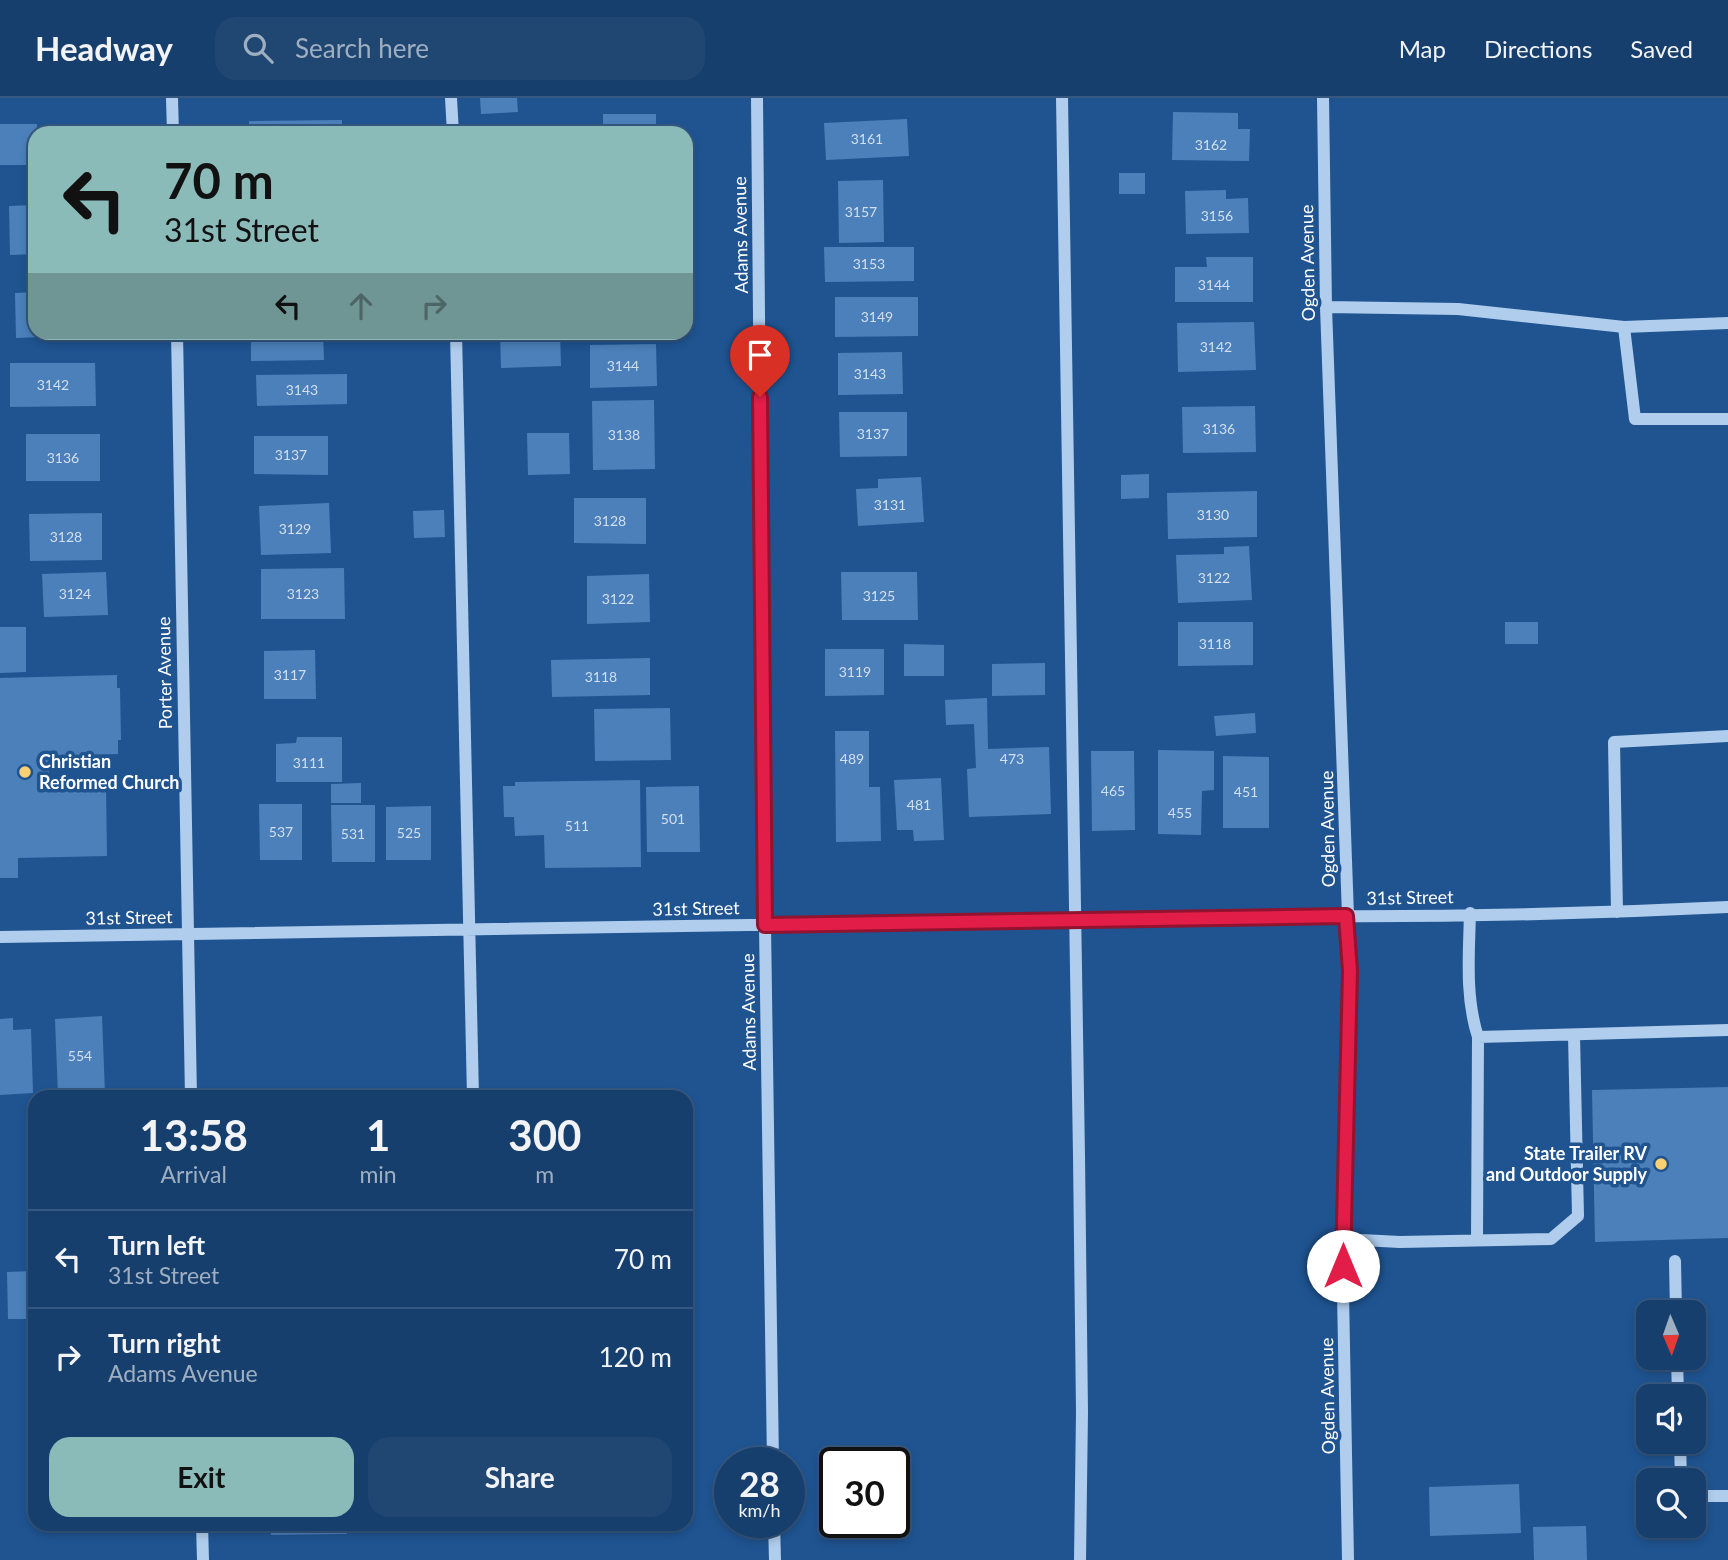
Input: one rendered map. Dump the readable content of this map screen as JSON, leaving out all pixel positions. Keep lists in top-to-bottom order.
{
  "streets": {
    "street": [
      "Adams Avenue",
      "Ogden Avenue",
      "Porter Avenue",
      "31st Street"
    ]
  },
  "crossings": [
    ["Adams Avenue", "31st Street"],
    ["Ogden Avenue", "31st Street"],
    ["Porter Avenue", "31st Street"]
  ],
  "places": ["Christian Reformed Church", "State Trailer RV and Outdoor Supply"],
  "house_numbers": [
    "3161",
    "3162",
    "3157",
    "3156",
    "3153",
    "3144",
    "3149",
    "3142",
    "3144",
    "3143",
    "3142",
    "3143",
    "3136",
    "3137",
    "3138",
    "3137",
    "3136",
    "3131",
    "3130",
    "3128",
    "3129",
    "3128",
    "3122",
    "3124",
    "3123",
    "3125",
    "3122",
    "3118",
    "3119",
    "3117",
    "3118",
    "489",
    "473",
    "3111",
    "465",
    "451",
    "481",
    "455",
    "501",
    "511",
    "537",
    "525",
    "531",
    "554"
  ],
  "north": "bottom",
  "page": {
    "header": "Headway",
    "search": "Search here",
    "nav": ["Map", "Directions", "Saved"],
    "turn": ["70 m", "31st Street"],
    "eta": [
      "13:58",
      "Arrival",
      "1",
      "min",
      "300",
      "m"
    ],
    "list": [
      {
        "name": "Turn left",
        "note": "31st Street",
        "value": "70 m"
      },
      {
        "name": "Turn right",
        "note": "Adams Avenue",
        "value": "120 m"
      }
    ],
    "buttons": ["Exit", "Share"],
    "speed": "28 km/h",
    "limit": "30"
  }
}
